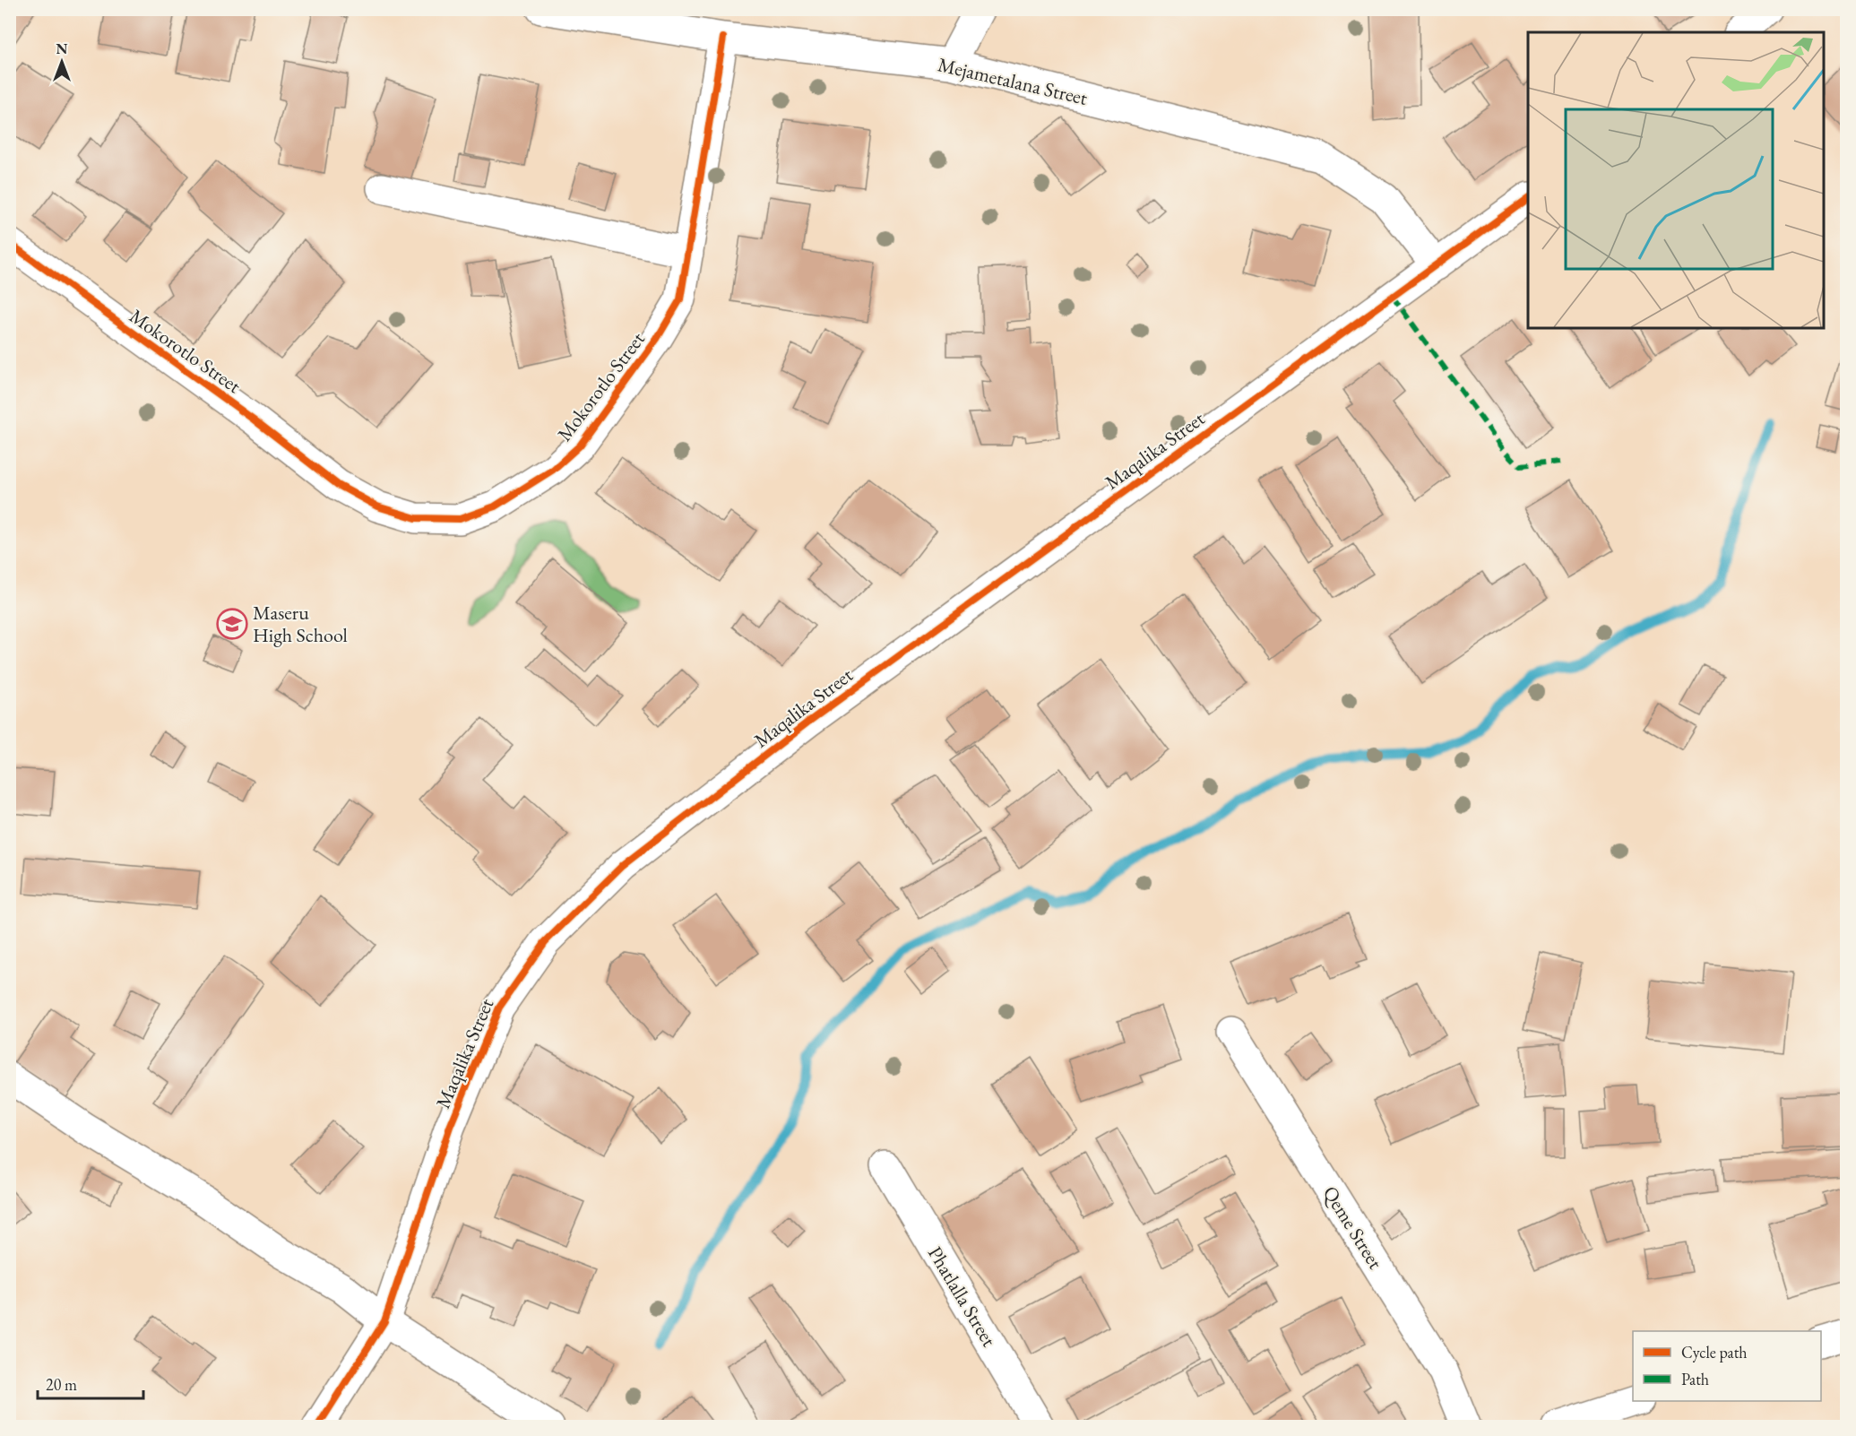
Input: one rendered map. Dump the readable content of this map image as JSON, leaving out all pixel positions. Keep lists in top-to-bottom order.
{
  "streets": {
    "street": [
      "Mejametalana Street",
      "Mokorotlo Street",
      "Maqalika Street",
      "Qeme Street",
      "Phatlalla Street"
    ]
  },
  "crossings": [
    ["Mejametalana Street", "Mokorotlo Street"],
    ["Mejametalana Street", "Maqalika Street"]
  ],
  "places": {
    "school or university": ["Maseru High School"]
  },
  "legend": ["Cycle path", "Path"],
  "scale_bar": "20 m",
  "north": "top"
}
